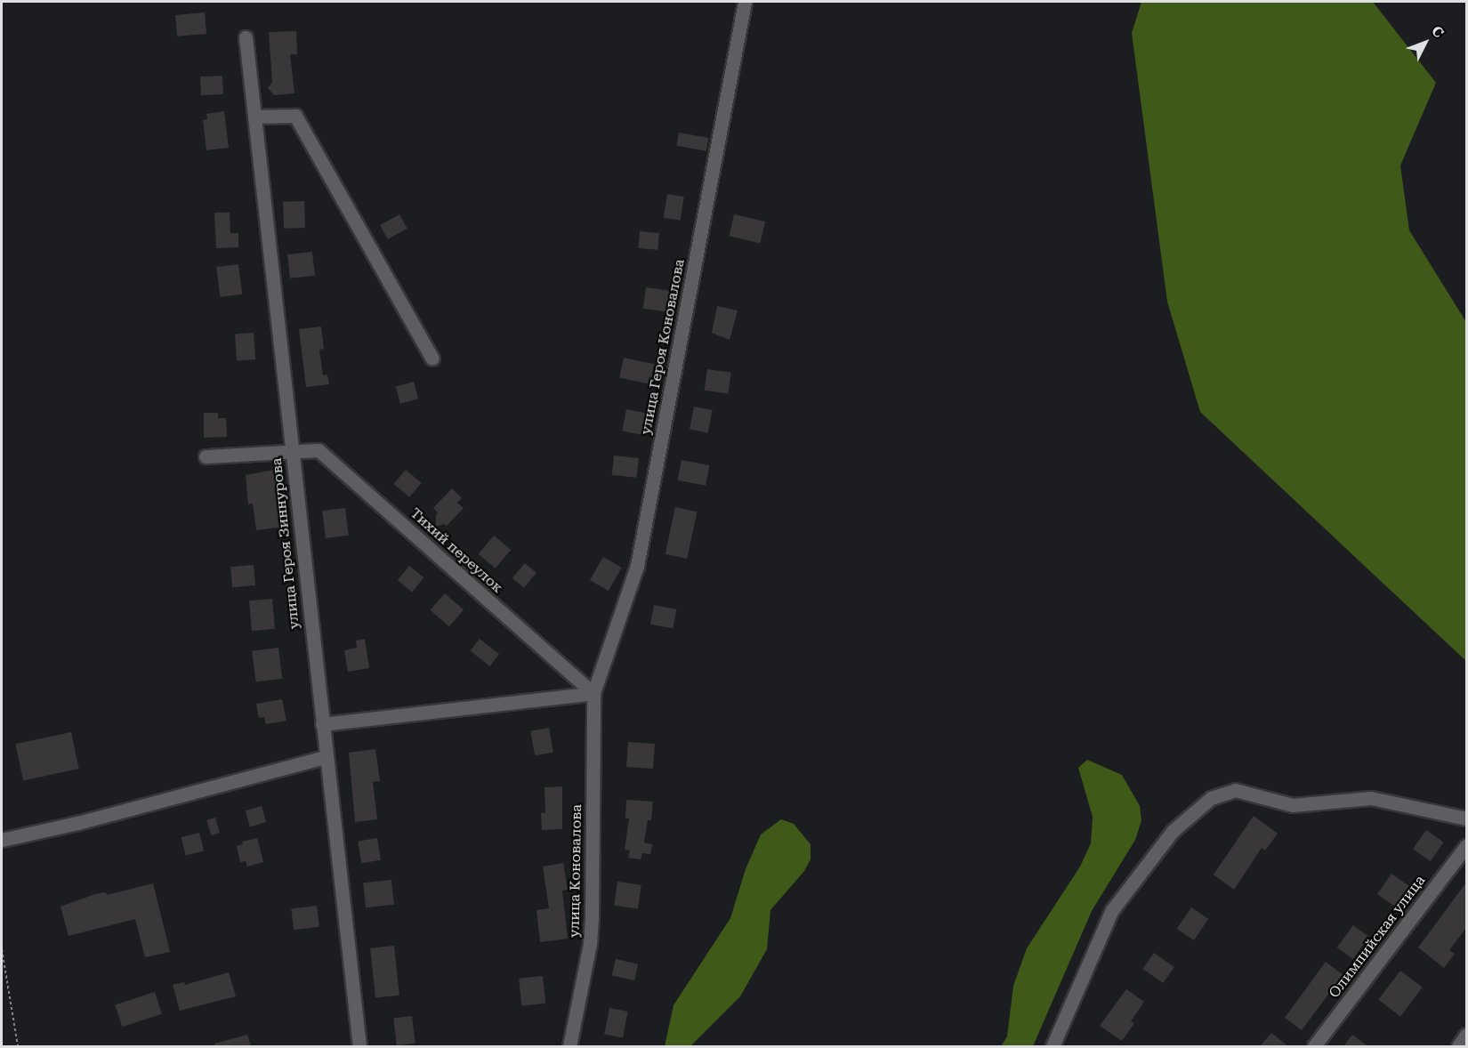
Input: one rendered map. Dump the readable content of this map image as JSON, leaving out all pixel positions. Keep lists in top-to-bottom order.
{
  "streets": {
    "street": [
      "улица Героя Коновалова",
      "улица Героя Зиннурова",
      "Тихий переулок",
      "улица Коновалова",
      "Олимпийская улица"
    ]
  },
  "crossings": [
    ["улица Героя Коновалова", "Тихий переулок"],
    ["улица Героя Коновалова", "улица Коновалова"],
    ["улица Героя Зиннурова", "Тихий переулок"],
    ["Тихий переулок", "улица Коновалова"]
  ],
  "north": "top right"
}
